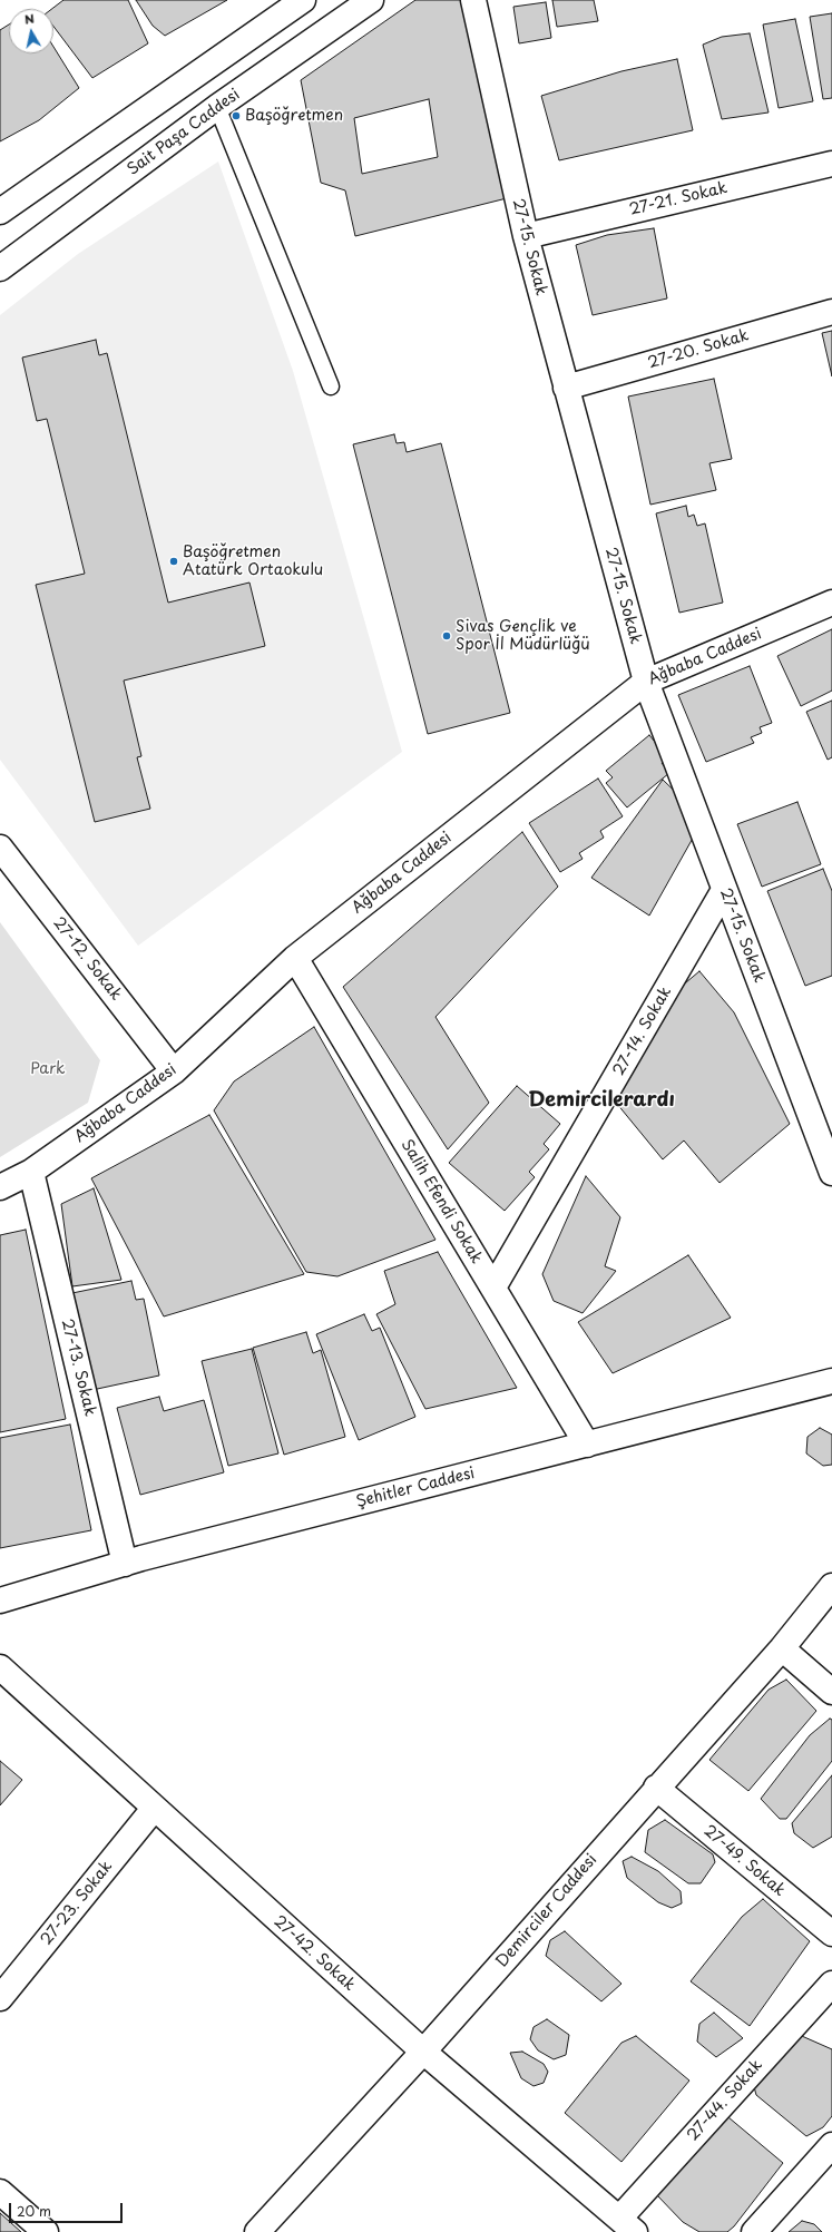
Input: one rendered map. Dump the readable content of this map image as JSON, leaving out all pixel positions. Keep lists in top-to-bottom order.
{
  "streets": {
    "street": [
      "Sait Paşa Caddesi",
      "27-21. Sokak",
      "27-15. Sokak",
      "27-20. Sokak",
      "Ağbaba Caddesi",
      "27-12. Sokak",
      "27-14. Sokak",
      "Salih Efendi Sokak",
      "27-13. Sokak",
      "Şehitler Caddesi",
      "27-49. Sokak",
      "27-23. Sokak",
      "Demirciler Caddesi",
      "27-42. Sokak",
      "27-44. Sokak"
    ]
  },
  "crossings": [
    ["27-21. Sokak", "27-15. Sokak"],
    ["27-15. Sokak", "27-20. Sokak"],
    ["27-15. Sokak", "Ağbaba Caddesi"],
    ["27-15. Sokak", "27-14. Sokak"],
    ["Ağbaba Caddesi", "27-12. Sokak"],
    ["Ağbaba Caddesi", "Salih Efendi Sokak"],
    ["Ağbaba Caddesi", "27-13. Sokak"],
    ["27-14. Sokak", "Salih Efendi Sokak"],
    ["Salih Efendi Sokak", "Şehitler Caddesi"],
    ["27-13. Sokak", "Şehitler Caddesi"],
    ["27-49. Sokak", "Demirciler Caddesi"],
    ["27-23. Sokak", "27-42. Sokak"],
    ["Demirciler Caddesi", "27-42. Sokak"],
    ["27-42. Sokak", "27-44. Sokak"]
  ],
  "districts": ["Demircilerardı"],
  "parks": ["Park"],
  "places": ["Başöğretmen", "Başöğretmen Atatürk Ortaokulu", "Sivas Gençlik ve Spor İl Müdürlüğü"],
  "scale_bar": "20 m",
  "north": "top"
}
